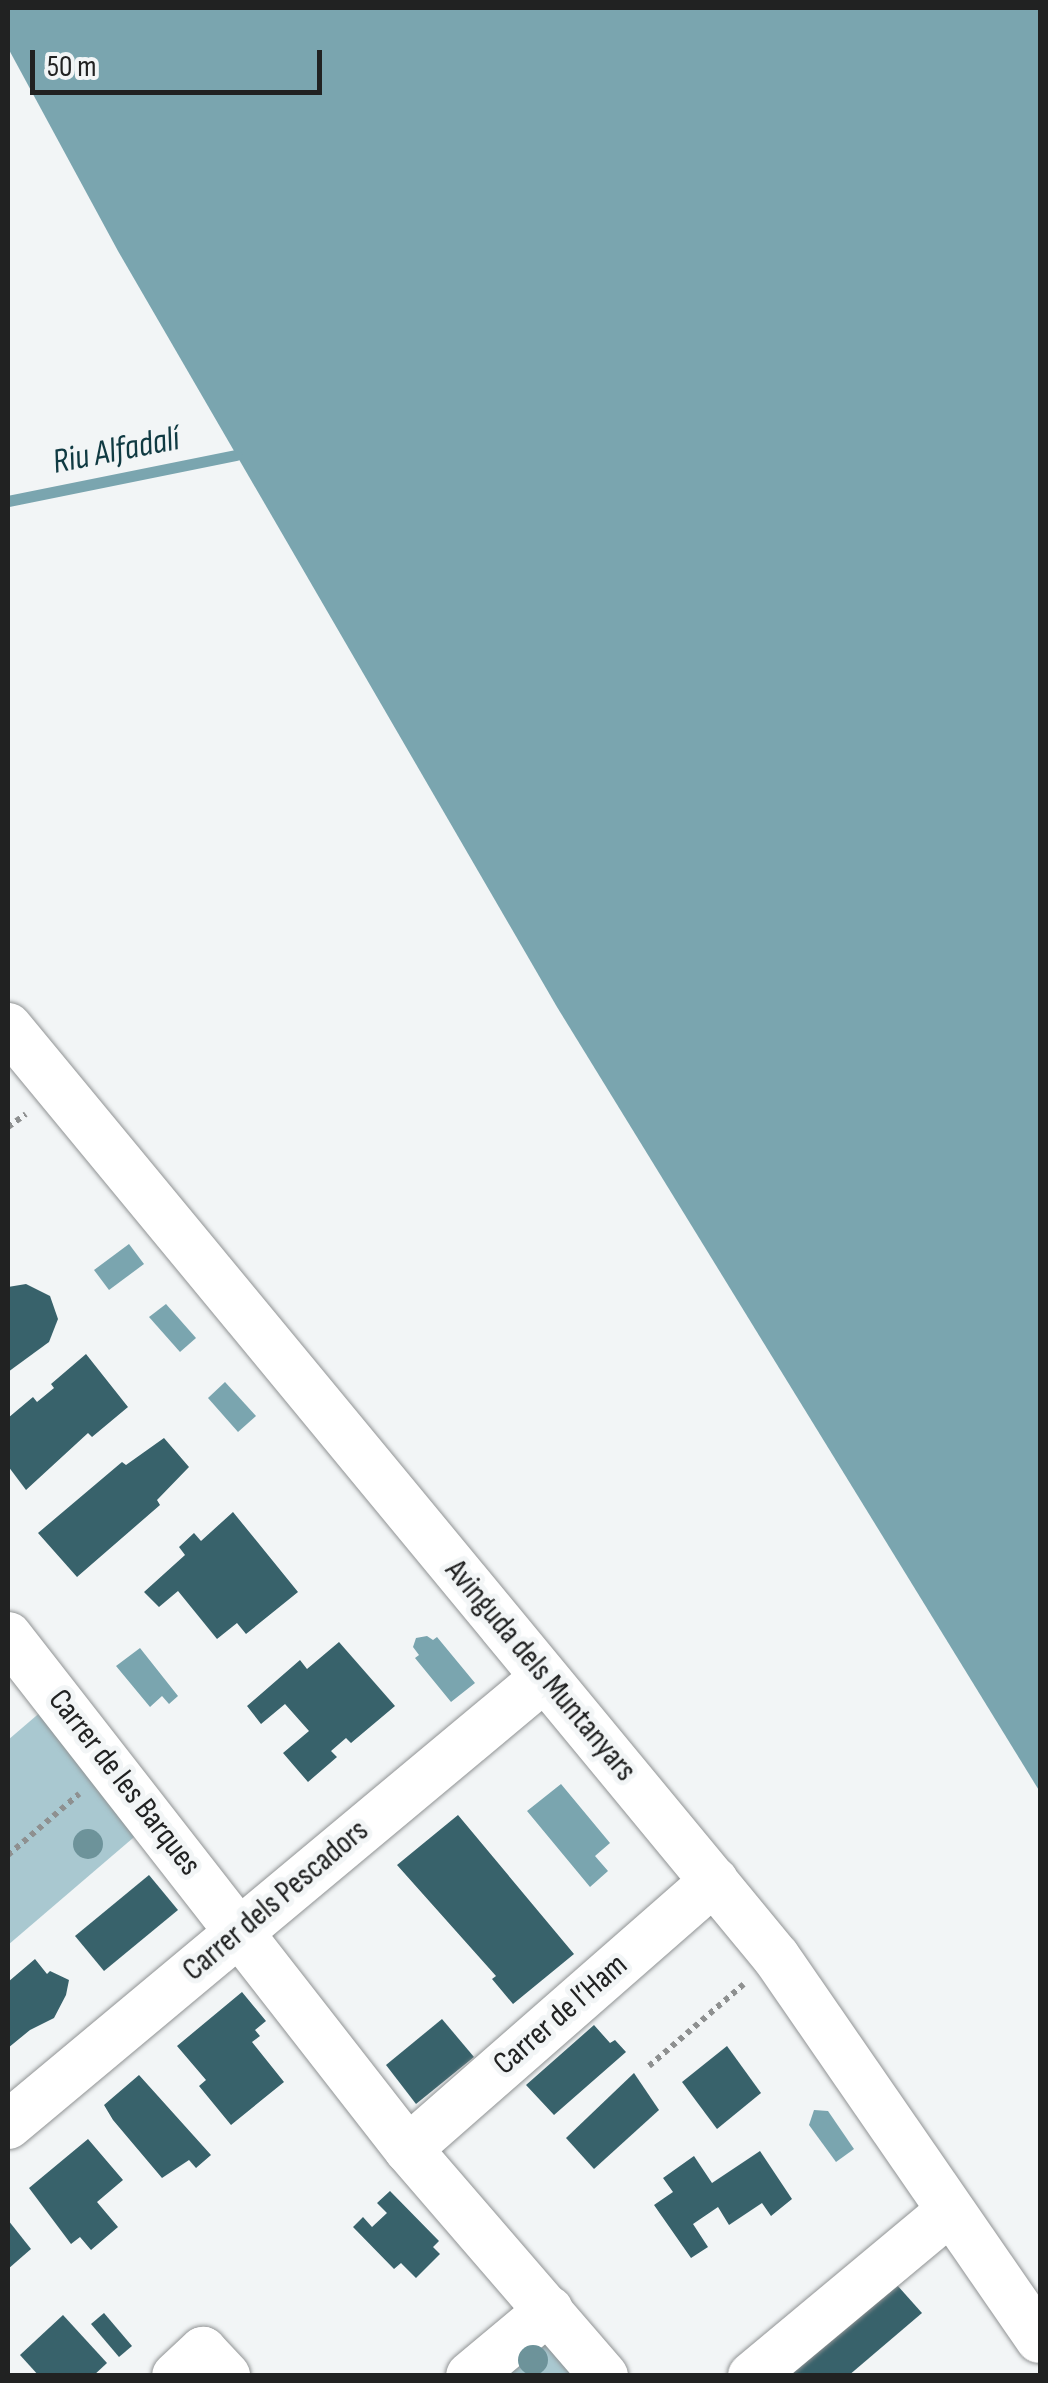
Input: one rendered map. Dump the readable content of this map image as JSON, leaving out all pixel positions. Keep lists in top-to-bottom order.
{
  "streets": {
    "street": [
      "Avinguda dels Muntanyars",
      "Carrer de les Barques",
      "Carrer dels Pescadors",
      "Carrer de l’Ham"
    ]
  },
  "crossings": [
    ["Avinguda dels Muntanyars", "Carrer dels Pescadors"],
    ["Avinguda dels Muntanyars", "Carrer de l’Ham"],
    ["Carrer de les Barques", "Carrer dels Pescadors"]
  ],
  "water": ["Riu Alfadalí"],
  "scale_bar": "50 m"
}
